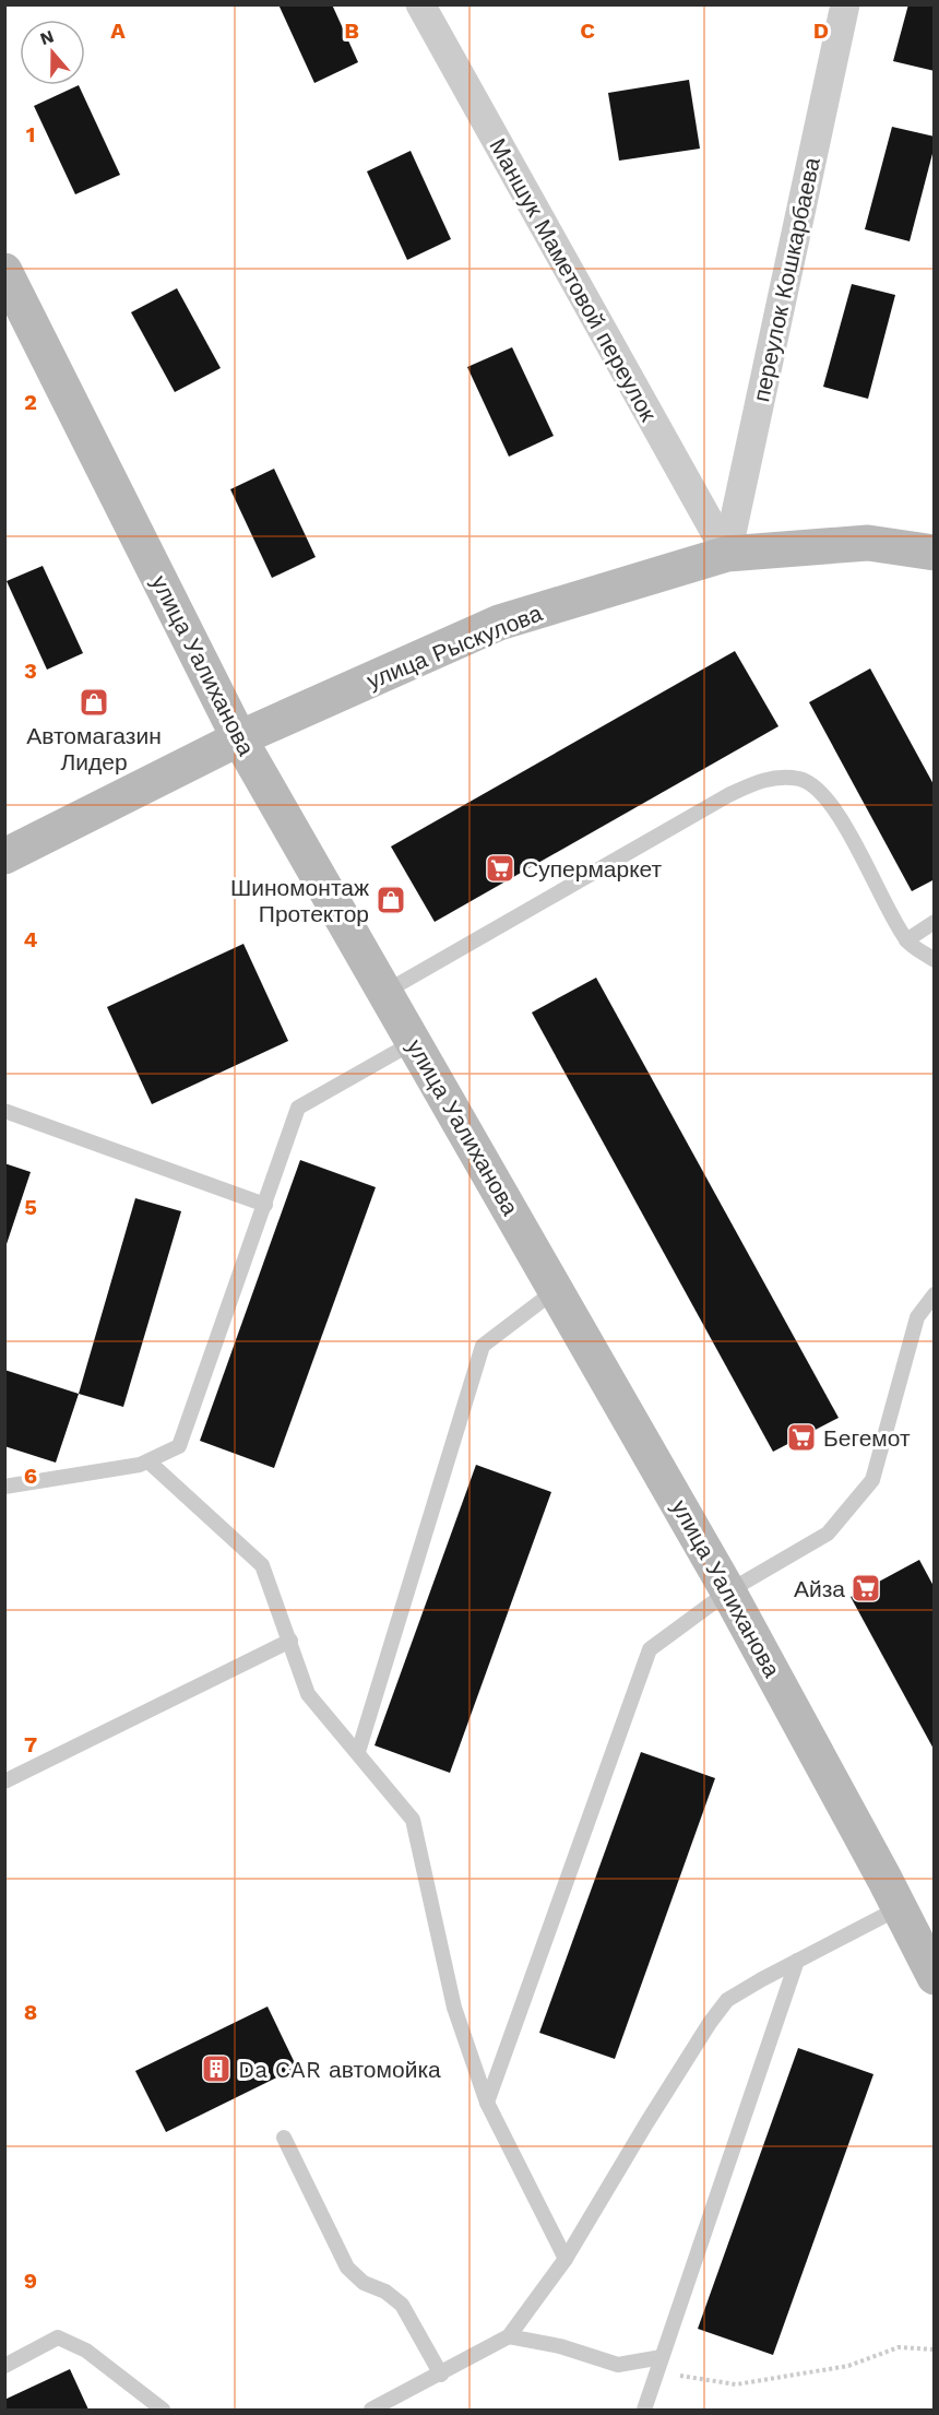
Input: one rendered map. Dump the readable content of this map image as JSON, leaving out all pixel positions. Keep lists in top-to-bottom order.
{
  "streets": {
    "street": [
      "Маншук Маметовой переулок",
      "переулок Кошкарбаева",
      "улица Рыскулова",
      "улица Уалиханова"
    ]
  },
  "crossings": [
    ["Маншук Маметовой переулок", "переулок Кошкарбаева"],
    ["Маншук Маметовой переулок", "улица Рыскулова"],
    ["переулок Кошкарбаева", "улица Рыскулова"],
    ["улица Рыскулова", "улица Уалиханова"]
  ],
  "places": {
    "shop": ["Автомагазин Лидер", "Шиномонтаж Протектор"],
    "supermarket": ["Супермаркет", "Бегемот", "Айза"],
    "building": ["Da CAR автомойка"]
  },
  "north": "top",
  "grid": {
    "columns": [
      "A",
      "B",
      "C",
      "D"
    ],
    "rows": [
      "1",
      "2",
      "3",
      "4",
      "5",
      "6",
      "7",
      "8",
      "9"
    ]
  }
}
